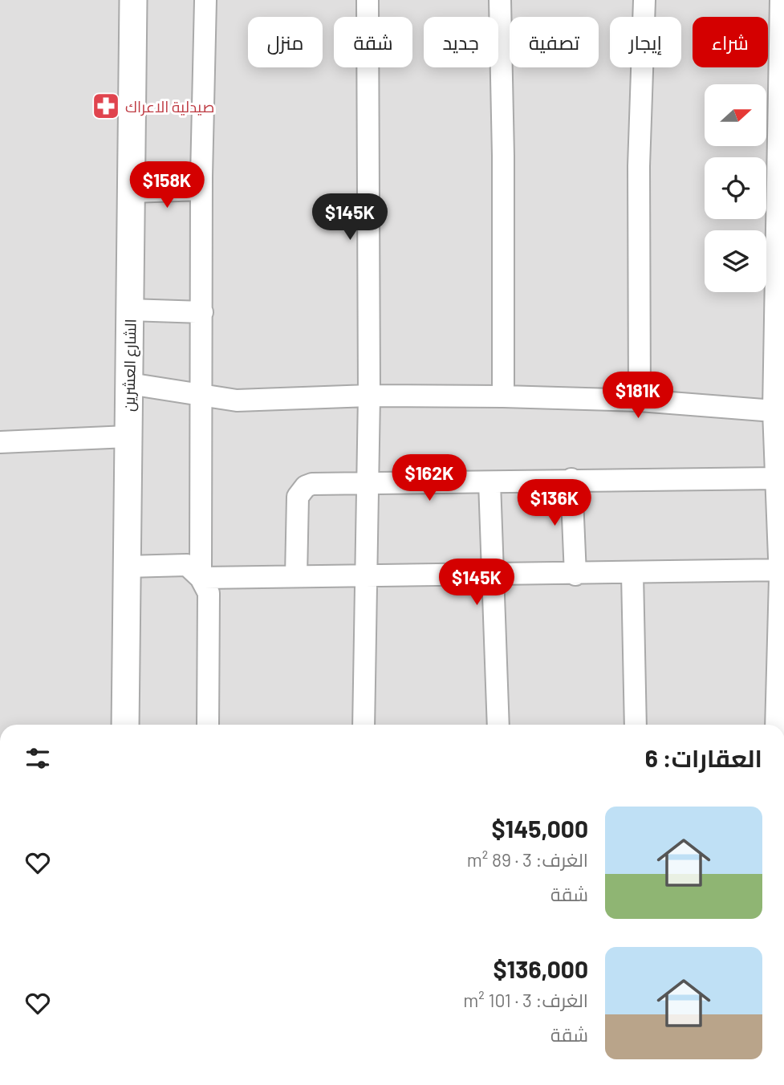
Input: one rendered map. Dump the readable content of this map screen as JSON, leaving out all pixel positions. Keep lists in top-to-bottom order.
{
  "streets": {
    "street": ["الشارع العشرين"]
  },
  "places": {
    "pharmacy": ["صيدلية الاعراك"]
  },
  "north": "right",
  "page": {
    "chip": [
      "شراء",
      "إيجار",
      "تصفية",
      "جديد",
      "شقة",
      "منزل"
    ],
    "price": [
      "$158K",
      "$145K",
      "$181K",
      "$162K",
      "$136K",
      "$145K"
    ],
    "heading": "العقارات: 6",
    "list": [
      {
        "name": "$145,000",
        "note": "الغرف: 3 · 89 m² · شقة"
      },
      {
        "name": "$136,000",
        "note": "الغرف: 3 · 101 m² · شقة"
      }
    ]
  }
}
